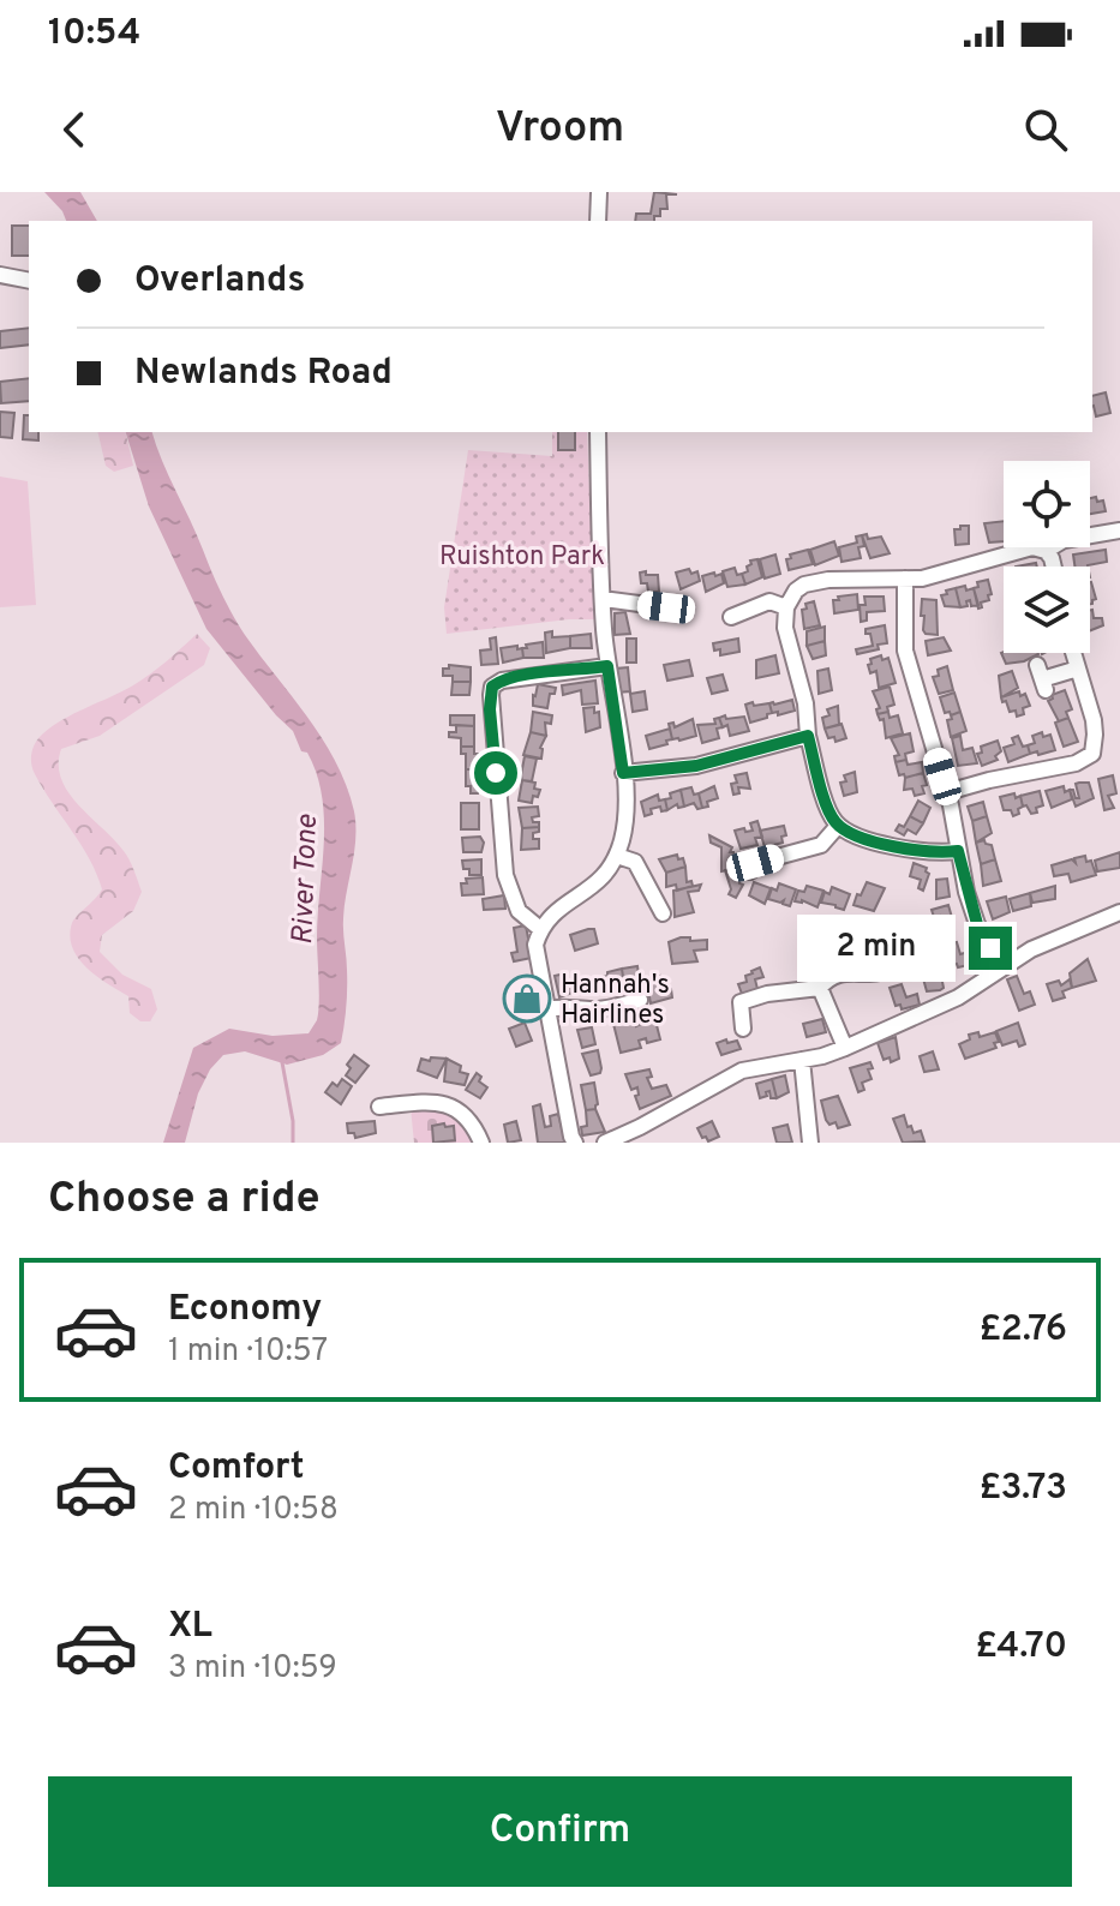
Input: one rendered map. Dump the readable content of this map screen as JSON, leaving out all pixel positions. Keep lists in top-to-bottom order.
{
  "water": ["River Tone"],
  "parks": ["Ruishton Park"],
  "places": {
    "shop": ["Hannah's Hairlines"]
  },
  "page": {
    "status": "10:54",
    "header": "Vroom",
    "banner": ["Overlands", "Newlands Road"],
    "bubble": "2 min",
    "heading": "Choose a ride",
    "list": [
      {
        "name": "Economy",
        "note": "1 min · 10:57",
        "value": "£2.76"
      },
      {
        "name": "Comfort",
        "note": "2 min · 10:58",
        "value": "£3.73"
      },
      {
        "name": "XL",
        "note": "3 min · 10:59",
        "value": "£4.70"
      }
    ],
    "buttons": "Confirm"
  }
}
